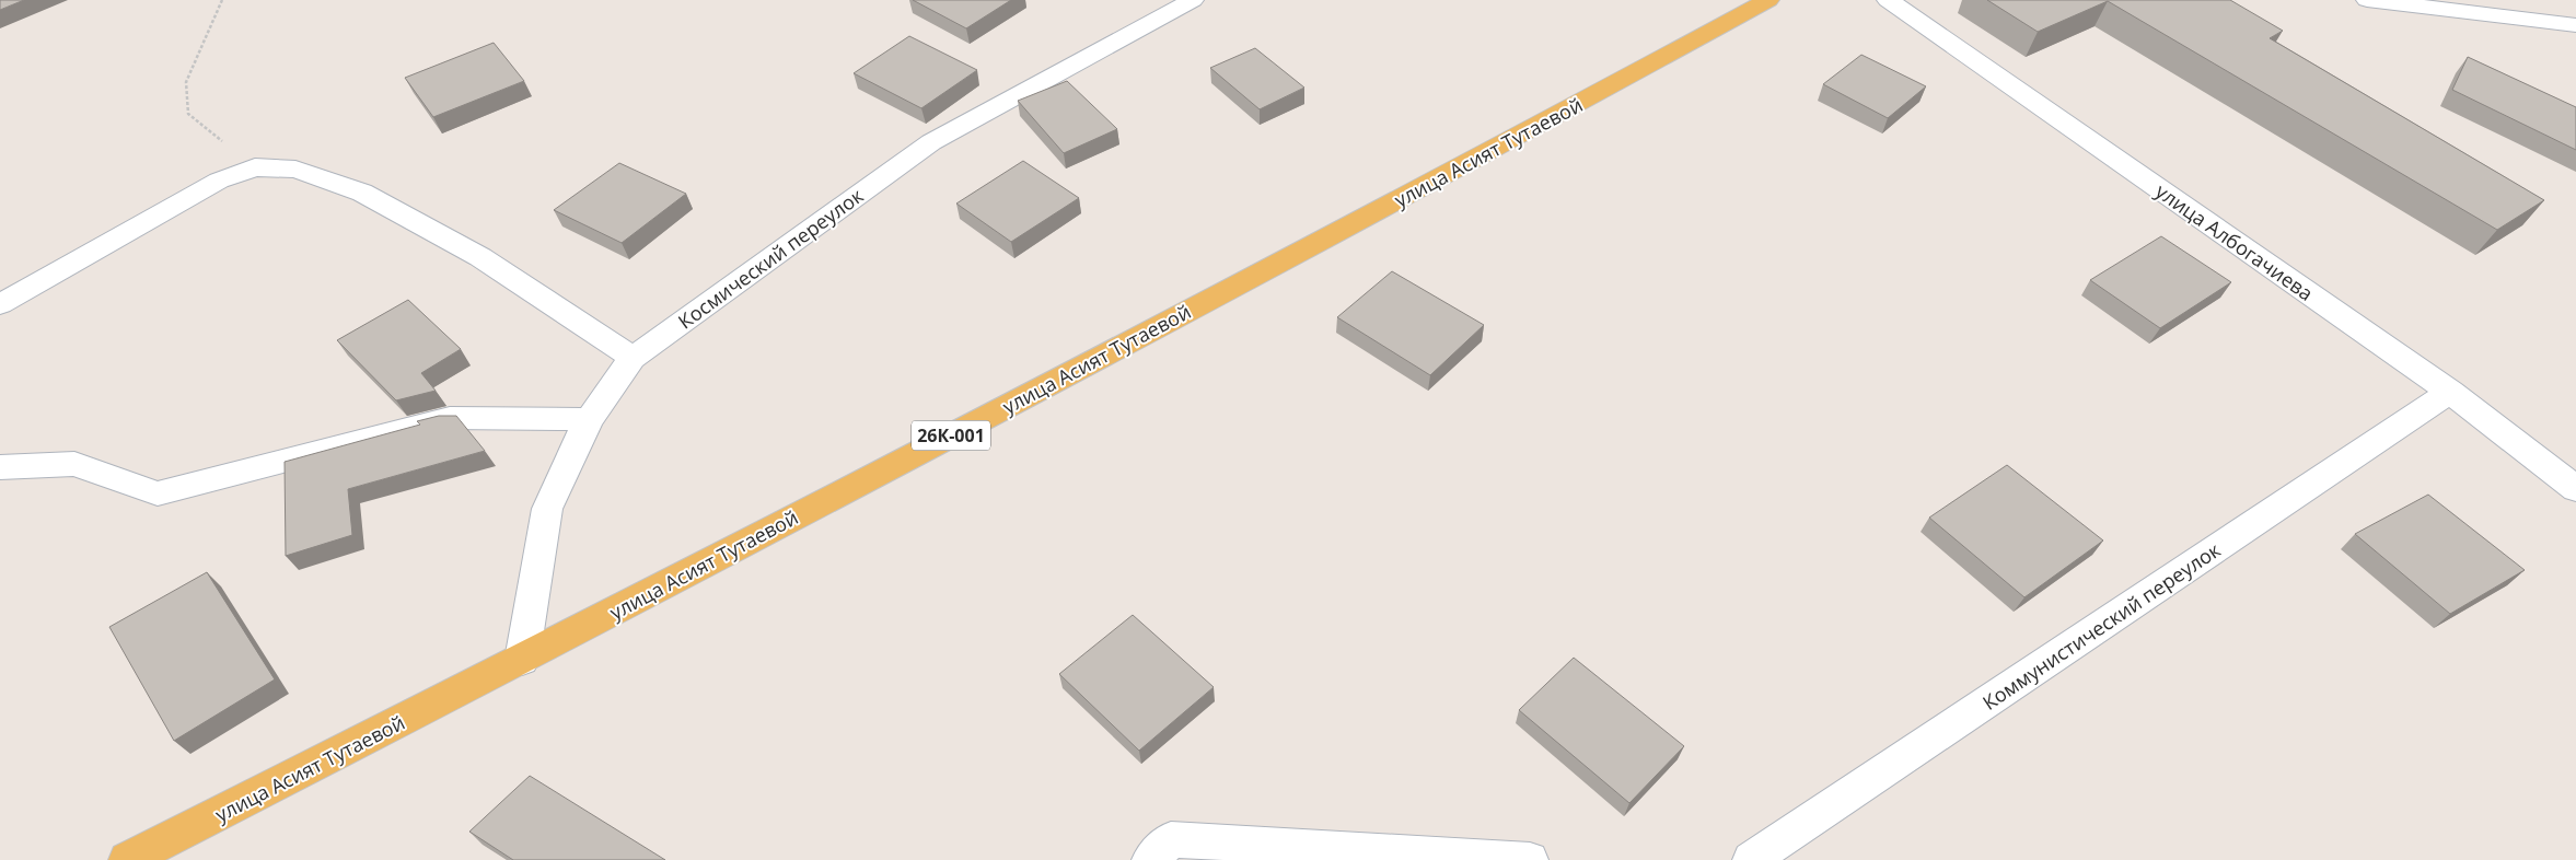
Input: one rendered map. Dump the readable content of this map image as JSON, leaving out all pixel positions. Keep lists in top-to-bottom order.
{
  "streets": {
    "main road": ["улица Асият Тутаевой", "26К-001"],
    "street": ["улица Албогачиева", "Космический переулок", "Коммунистический переулок"]
  },
  "crossings": [
    ["улица Асият Тутаевой", "Космический переулок"],
    ["улица Албогачиева", "Коммунистический переулок"]
  ]
}
